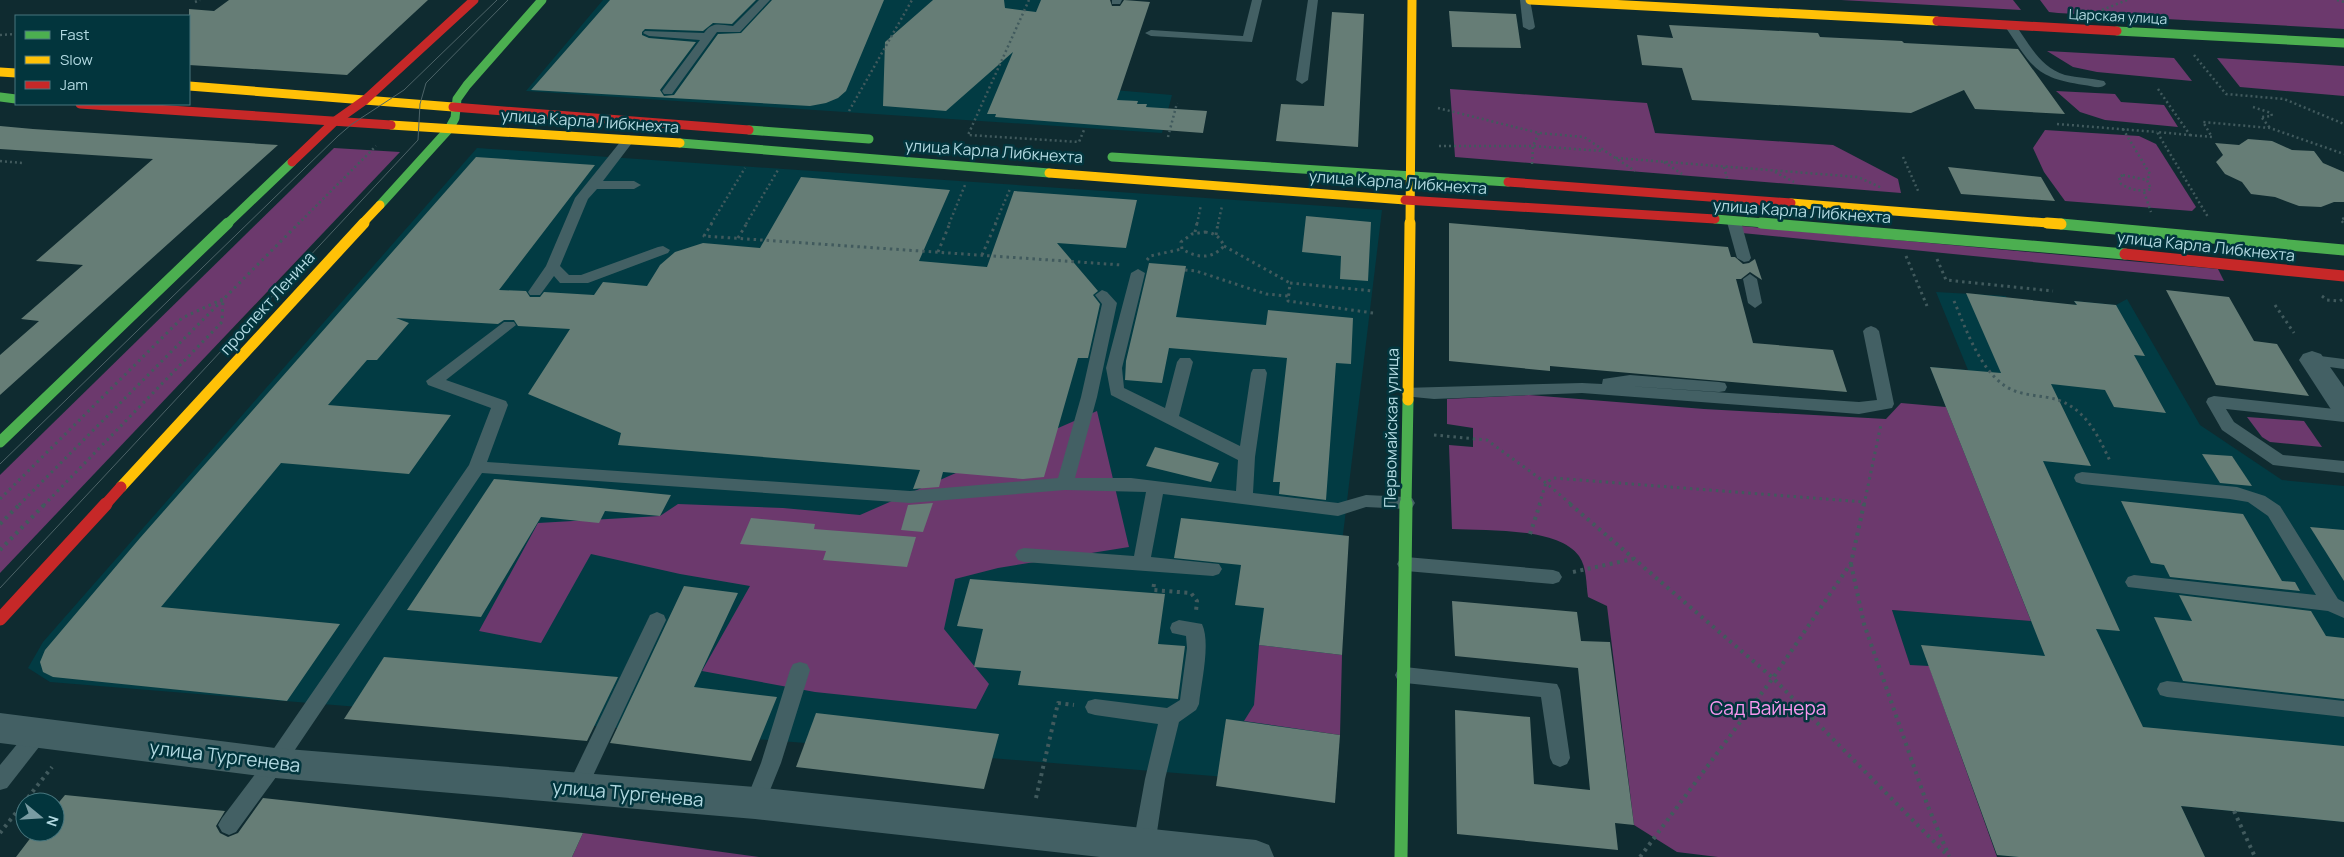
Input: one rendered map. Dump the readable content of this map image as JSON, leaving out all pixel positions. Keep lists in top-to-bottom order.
{
  "streets": {
    "main road": [
      "Царская улица",
      "улица Карла Либкнехта",
      "проспект Ленина",
      "Первомайская улица"
    ],
    "street": ["улица Тургенева"]
  },
  "crossings": [
    ["улица Карла Либкнехта", "проспект Ленина"],
    ["улица Карла Либкнехта", "Первомайская улица"]
  ],
  "parks": ["Сад Вайнера"],
  "legend": ["Fast", "Slow", "Jam"],
  "north": "right"
}
